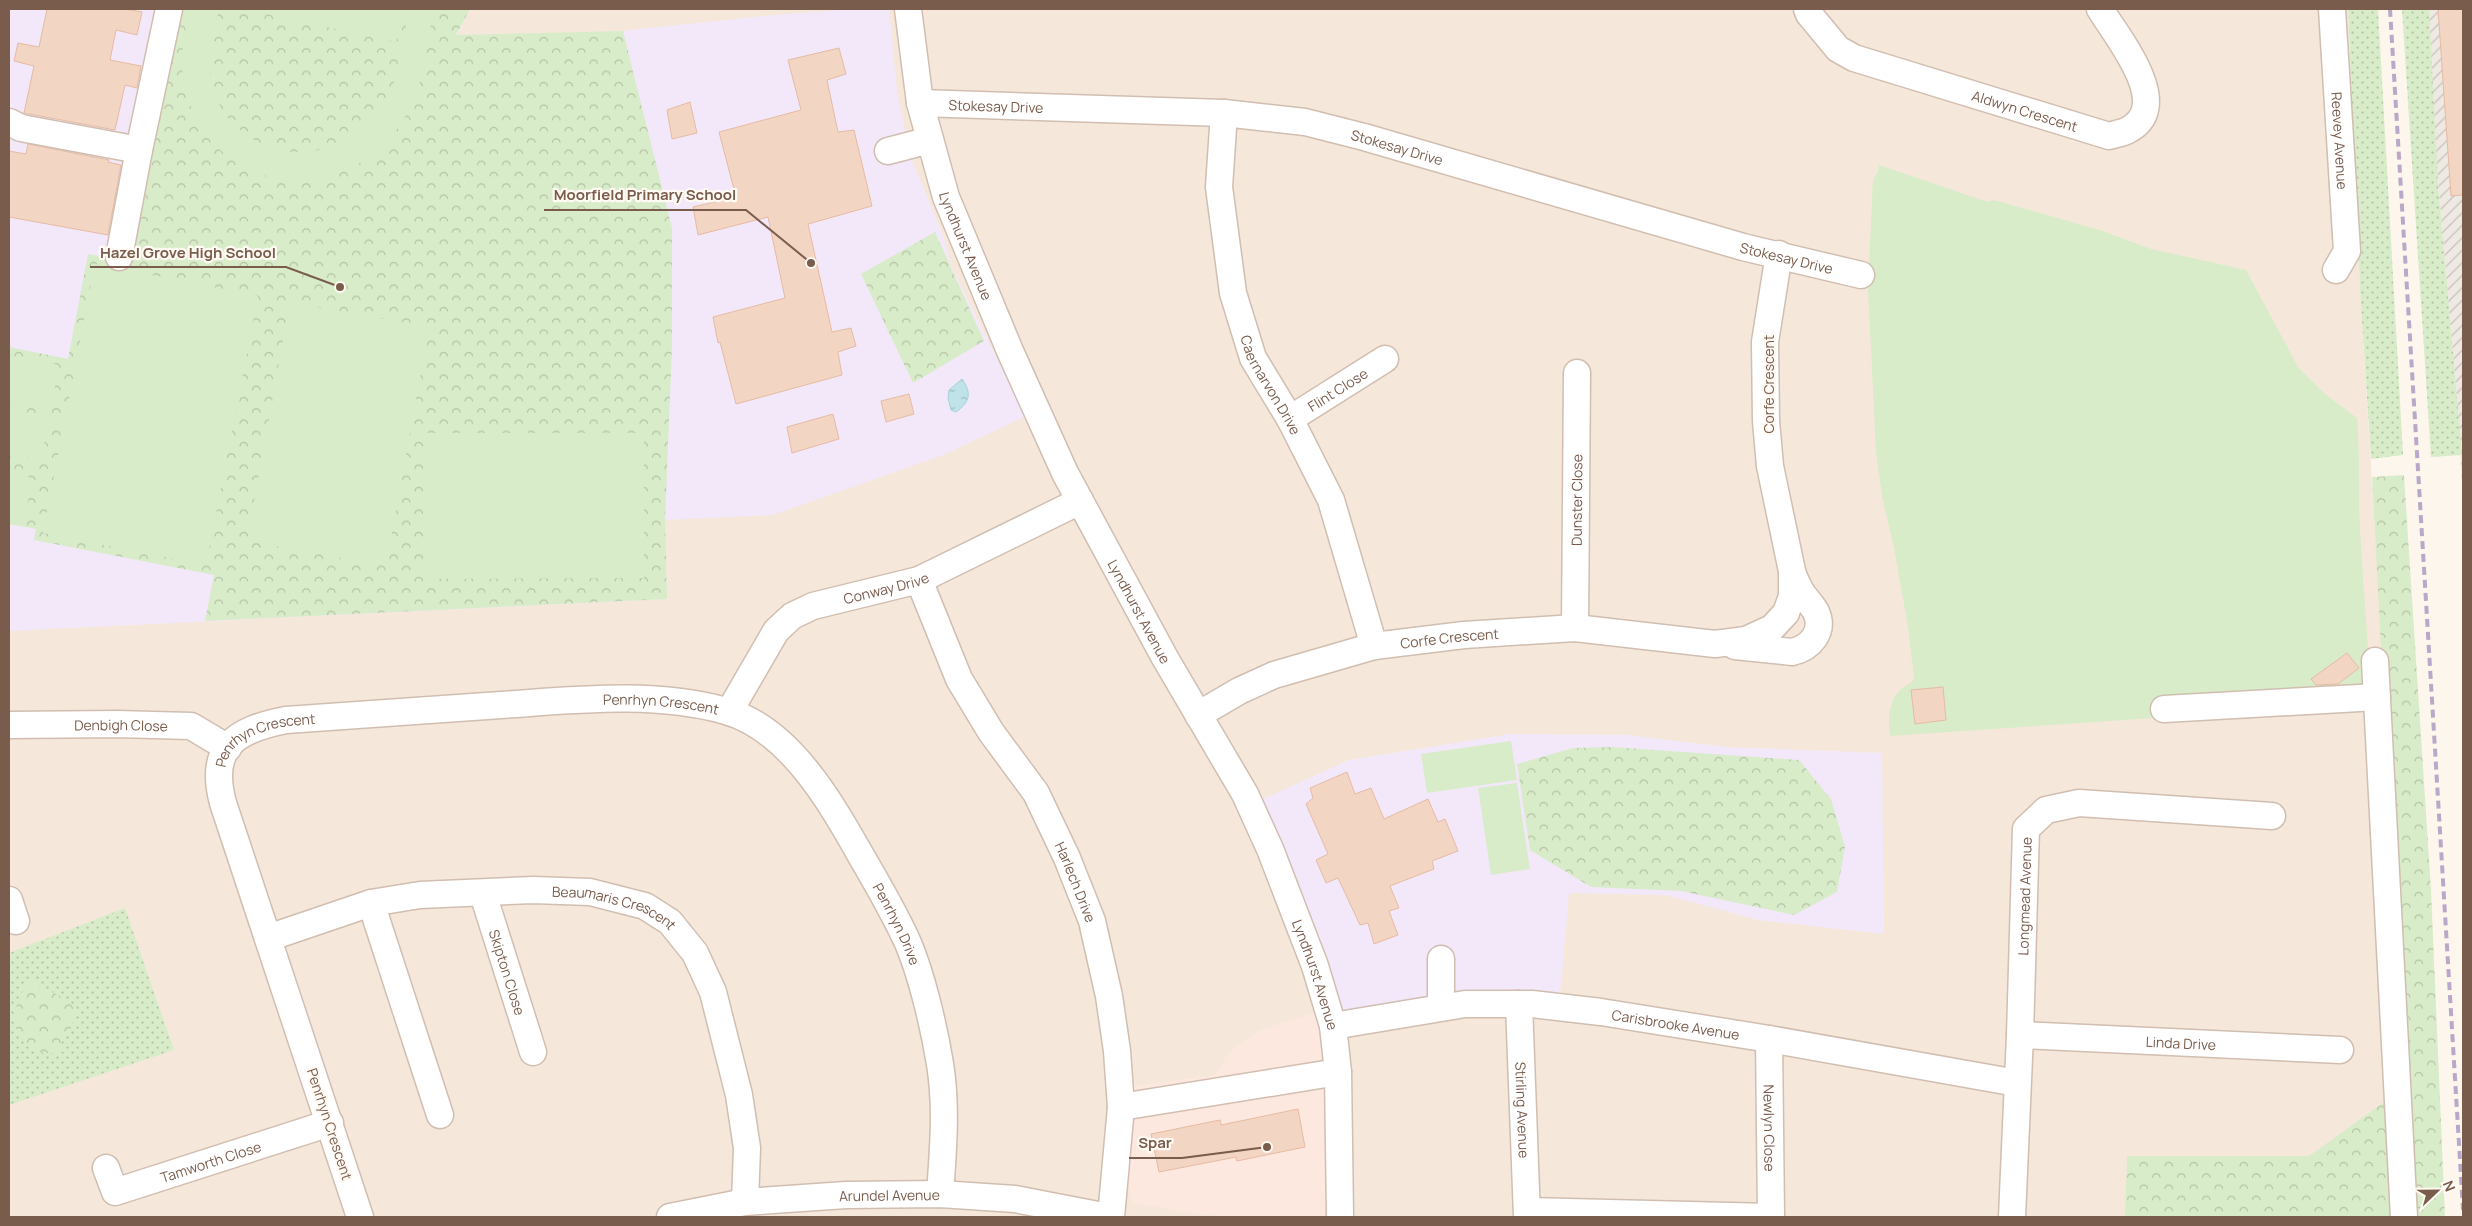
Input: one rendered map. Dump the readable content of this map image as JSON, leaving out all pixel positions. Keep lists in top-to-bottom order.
{
  "streets": {
    "street": [
      "Stokesay Drive",
      "Aldwyn Crescent",
      "Reevey Avenue",
      "Lyndhurst Avenue",
      "Corfe Crescent",
      "Caernarvon Drive",
      "Flint Close",
      "Dunster Close",
      "Conway Drive",
      "Penrhyn Crescent",
      "Denbigh Close",
      "Harlech Drive",
      "Longmead Avenue",
      "Beaumaris Crescent",
      "Penrhyn Drive",
      "Skipton Close",
      "Carisbrooke Avenue",
      "Linda Drive",
      "Stirling Avenue",
      "Newlyn Close",
      "Tamworth Close",
      "Arundel Avenue"
    ]
  },
  "crossings": [
    ["Stokesay Drive", "Lyndhurst Avenue"],
    ["Stokesay Drive", "Corfe Crescent"],
    ["Stokesay Drive", "Caernarvon Drive"],
    ["Lyndhurst Avenue", "Corfe Crescent"],
    ["Lyndhurst Avenue", "Conway Drive"],
    ["Lyndhurst Avenue", "Carisbrooke Avenue"],
    ["Corfe Crescent", "Caernarvon Drive"],
    ["Corfe Crescent", "Dunster Close"],
    ["Caernarvon Drive", "Flint Close"],
    ["Conway Drive", "Penrhyn Crescent"],
    ["Conway Drive", "Harlech Drive"],
    ["Conway Drive", "Penrhyn Drive"],
    ["Penrhyn Crescent", "Denbigh Close"],
    ["Penrhyn Crescent", "Beaumaris Crescent"],
    ["Penrhyn Crescent", "Penrhyn Drive"],
    ["Penrhyn Crescent", "Tamworth Close"],
    ["Harlech Drive", "Arundel Avenue"],
    ["Longmead Avenue", "Carisbrooke Avenue"],
    ["Longmead Avenue", "Linda Drive"],
    ["Beaumaris Crescent", "Skipton Close"],
    ["Beaumaris Crescent", "Arundel Avenue"],
    ["Penrhyn Drive", "Arundel Avenue"],
    ["Carisbrooke Avenue", "Stirling Avenue"],
    ["Carisbrooke Avenue", "Newlyn Close"]
  ],
  "places": ["Moorfield Primary School", "Hazel Grove High School", "Spar"],
  "north": "right"
}
